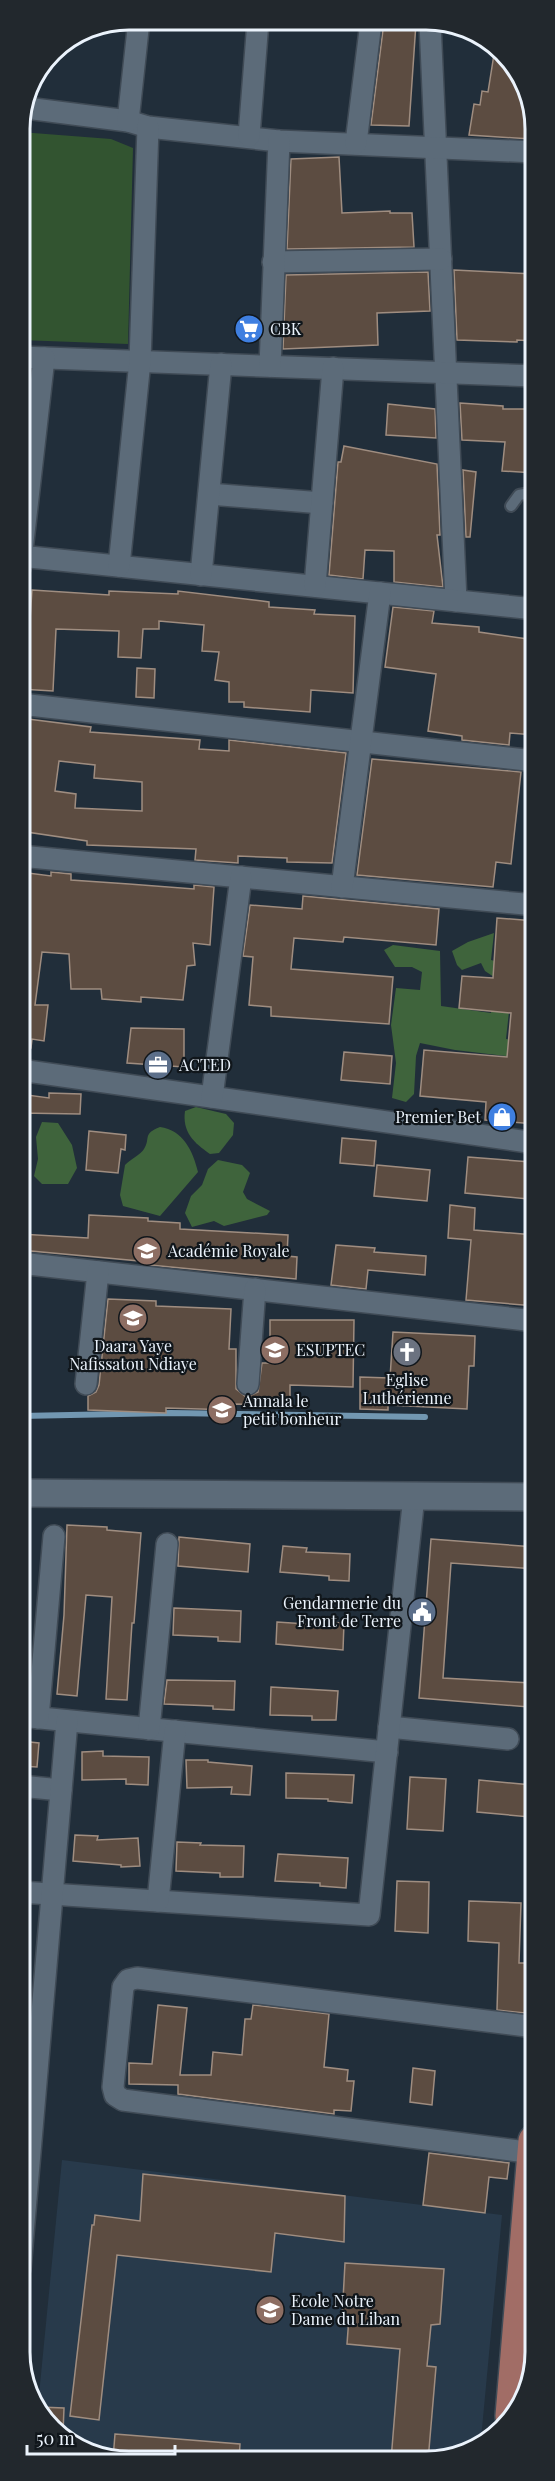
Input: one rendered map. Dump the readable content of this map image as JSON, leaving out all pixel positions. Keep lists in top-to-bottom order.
{
  "places": {
    "supermarket": ["CBK"],
    "office": ["ACTED"],
    "shop": ["Premier Bet"],
    "school or university": [
      "Académie Royale",
      "Daara Yaye Nafissatou Ndiaye",
      "ESUPTEC",
      "Annala le petit bonheur",
      "Ecole Notre Dame du Liban"
    ],
    "church": ["Eglise Luthérienne"],
    "public building": ["Gendarmerie du Front de Terre"]
  },
  "scale_bar": "50 m"
}
